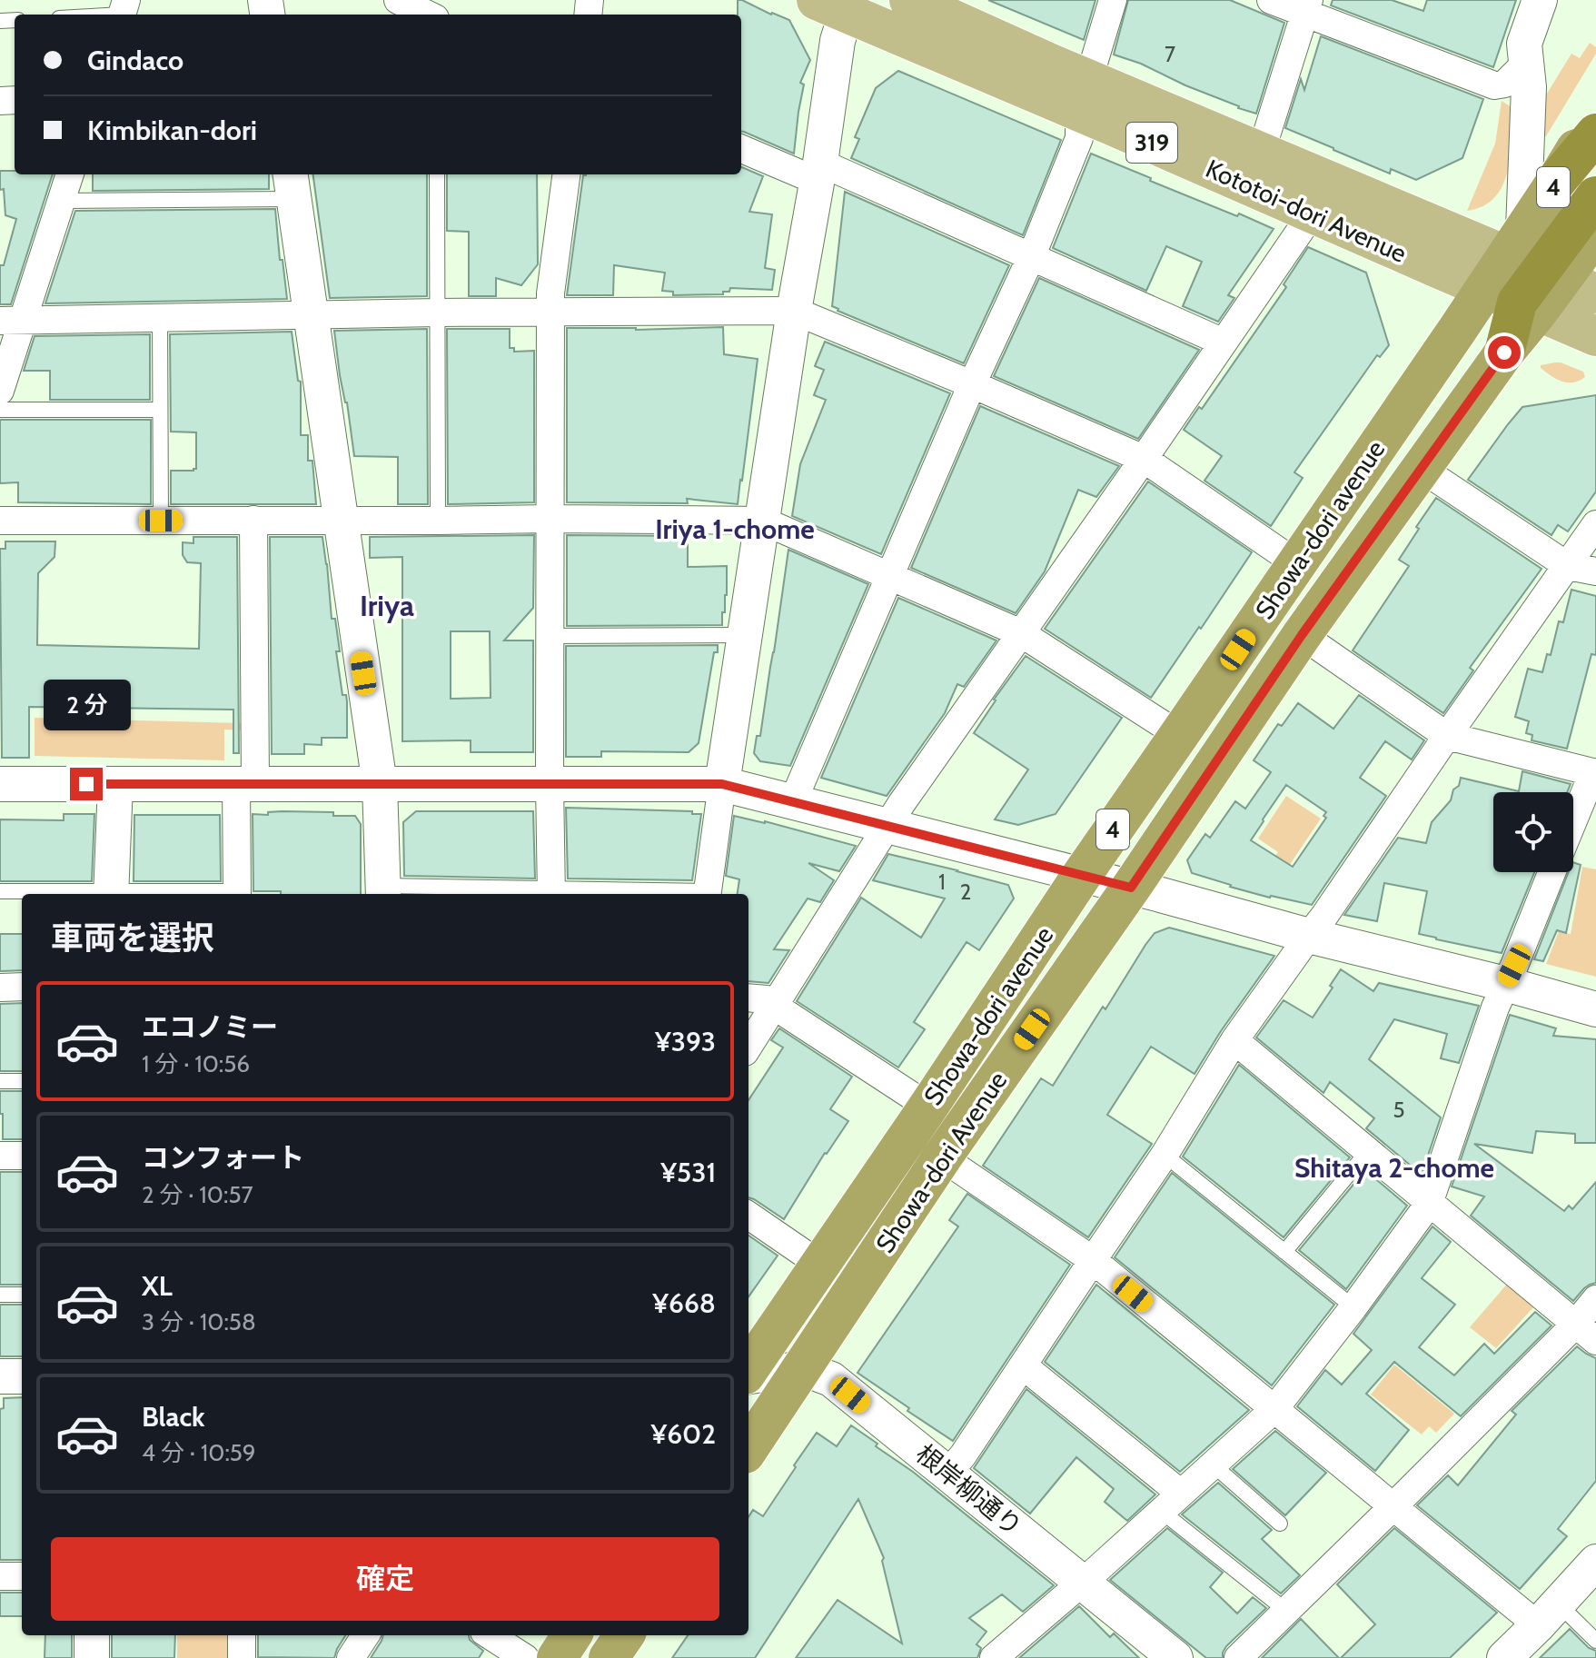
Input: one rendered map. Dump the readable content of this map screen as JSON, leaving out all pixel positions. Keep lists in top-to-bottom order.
{
  "streets": {
    "highway": ["4", "Showa-dori avenue", "Showa-dori Avenue"],
    "main road": ["319", "Kototoi-dori Avenue"],
    "street": ["根岸柳通り"]
  },
  "crossings": [
    ["4", "Kototoi-dori Avenue"],
    ["4", "Showa-dori avenue"],
    ["4", "Showa-dori Avenue"],
    ["Kototoi-dori Avenue", "Showa-dori avenue"],
    ["Kototoi-dori Avenue", "Showa-dori Avenue"],
    ["Showa-dori avenue", "Showa-dori Avenue"],
    ["Showa-dori Avenue", "根岸柳通り"]
  ],
  "districts": ["Iriya 1-chome", "Iriya", "Shitaya 2-chome"],
  "house_numbers": [
    "7",
    "1",
    "2",
    "5"
  ],
  "page": {
    "banner": ["Gindaco", "Kimbikan-dori"],
    "bubble": "2 分",
    "heading": "車両を選択",
    "list": [
      {
        "name": "エコノミー",
        "note": "1 分 · 10:56",
        "value": "¥393"
      },
      {
        "name": "コンフォート",
        "note": "2 分 · 10:57",
        "value": "¥531"
      },
      {
        "name": "XL",
        "note": "3 分 · 10:58",
        "value": "¥668"
      },
      {
        "name": "Black",
        "note": "4 分 · 10:59",
        "value": "¥602"
      }
    ],
    "buttons": "確定"
  }
}
